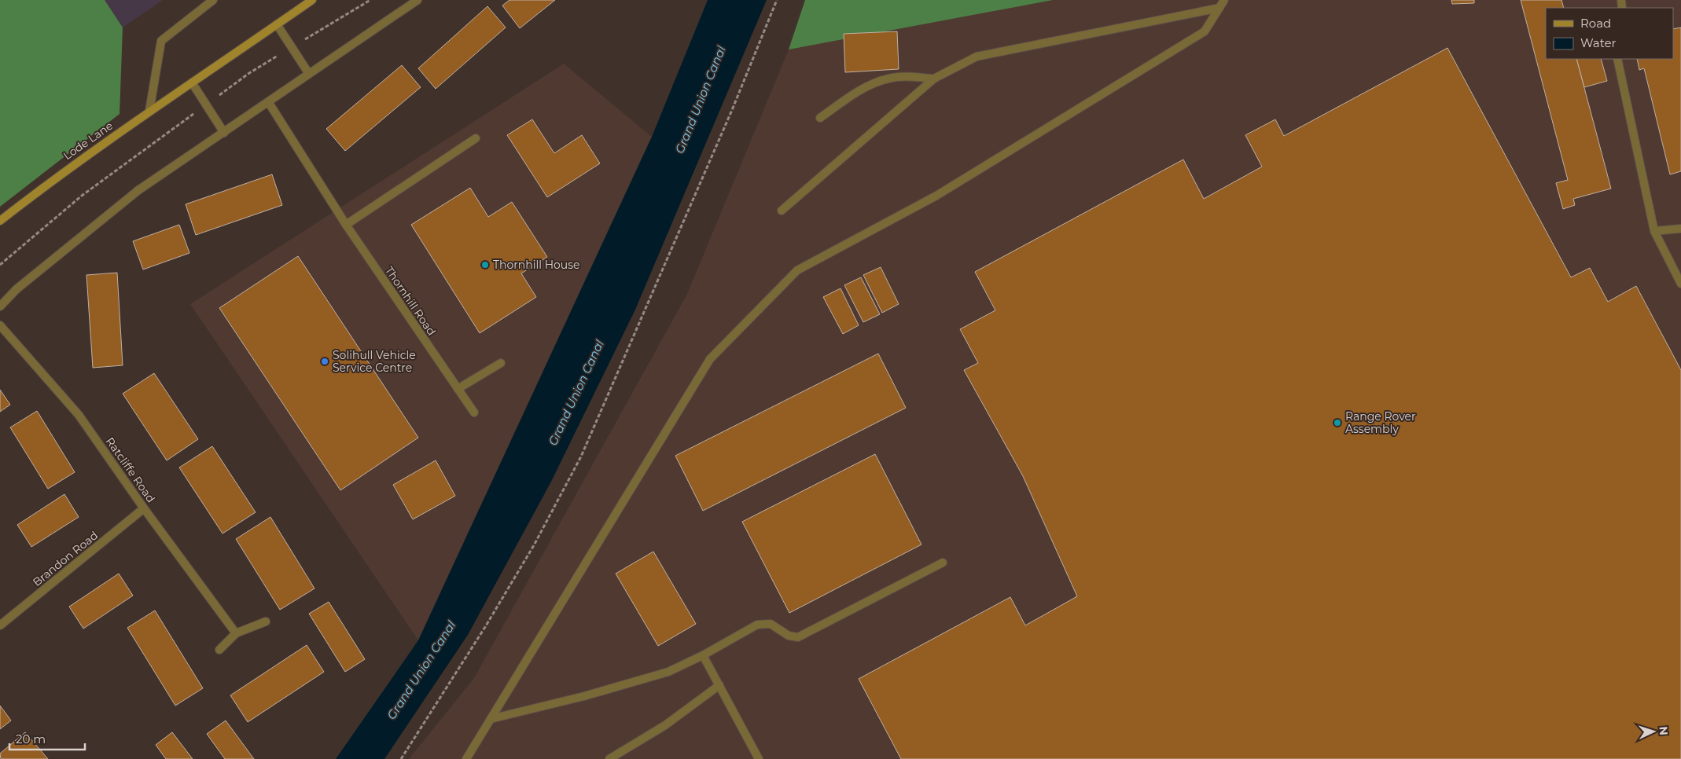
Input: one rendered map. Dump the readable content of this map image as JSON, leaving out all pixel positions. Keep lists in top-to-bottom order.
{
  "streets": {
    "main road": ["Lode Lane"],
    "street": ["Thornhill Road", "Ratcliffe Road", "Brandon Road"]
  },
  "crossings": [
    ["Ratcliffe Road", "Brandon Road"]
  ],
  "water": ["Grand Union Canal"],
  "places": ["Thornhill House", "Solihull Vehicle Service Centre", "Range Rover Assembly"],
  "legend": ["Road", "Water"],
  "scale_bar": "20 m",
  "north": "right"
}
